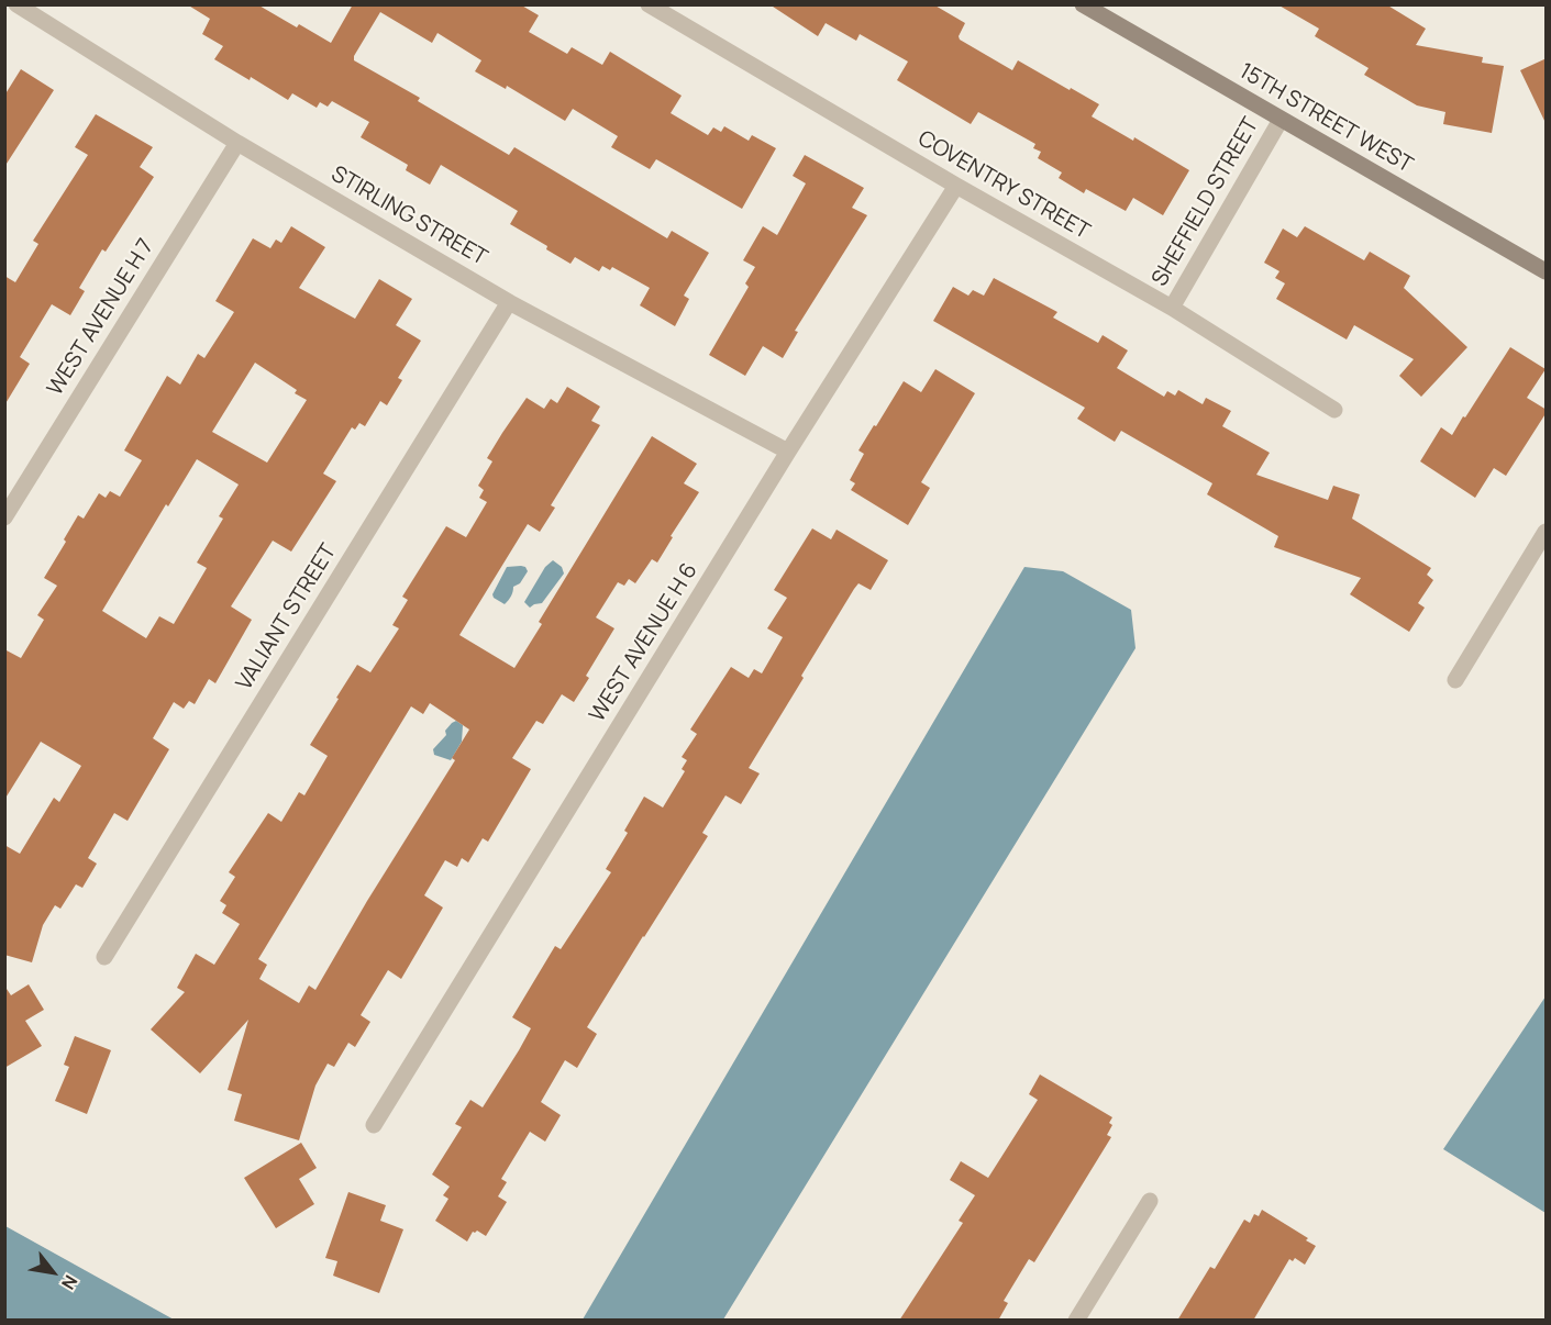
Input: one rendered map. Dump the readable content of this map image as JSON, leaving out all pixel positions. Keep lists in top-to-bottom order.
{
  "streets": {
    "street": [
      "15TH STREET WEST",
      "COVENTRY STREET",
      "SHEFFIELD STREET",
      "STIRLING STREET",
      "WEST AVENUE H 7",
      "VALIANT STREET",
      "WEST AVENUE H 6"
    ]
  },
  "crossings": [
    ["15TH STREET WEST", "SHEFFIELD STREET"],
    ["COVENTRY STREET", "SHEFFIELD STREET"],
    ["COVENTRY STREET", "WEST AVENUE H 6"],
    ["STIRLING STREET", "WEST AVENUE H 7"],
    ["STIRLING STREET", "VALIANT STREET"],
    ["STIRLING STREET", "WEST AVENUE H 6"]
  ],
  "north": "bottom right"
}
